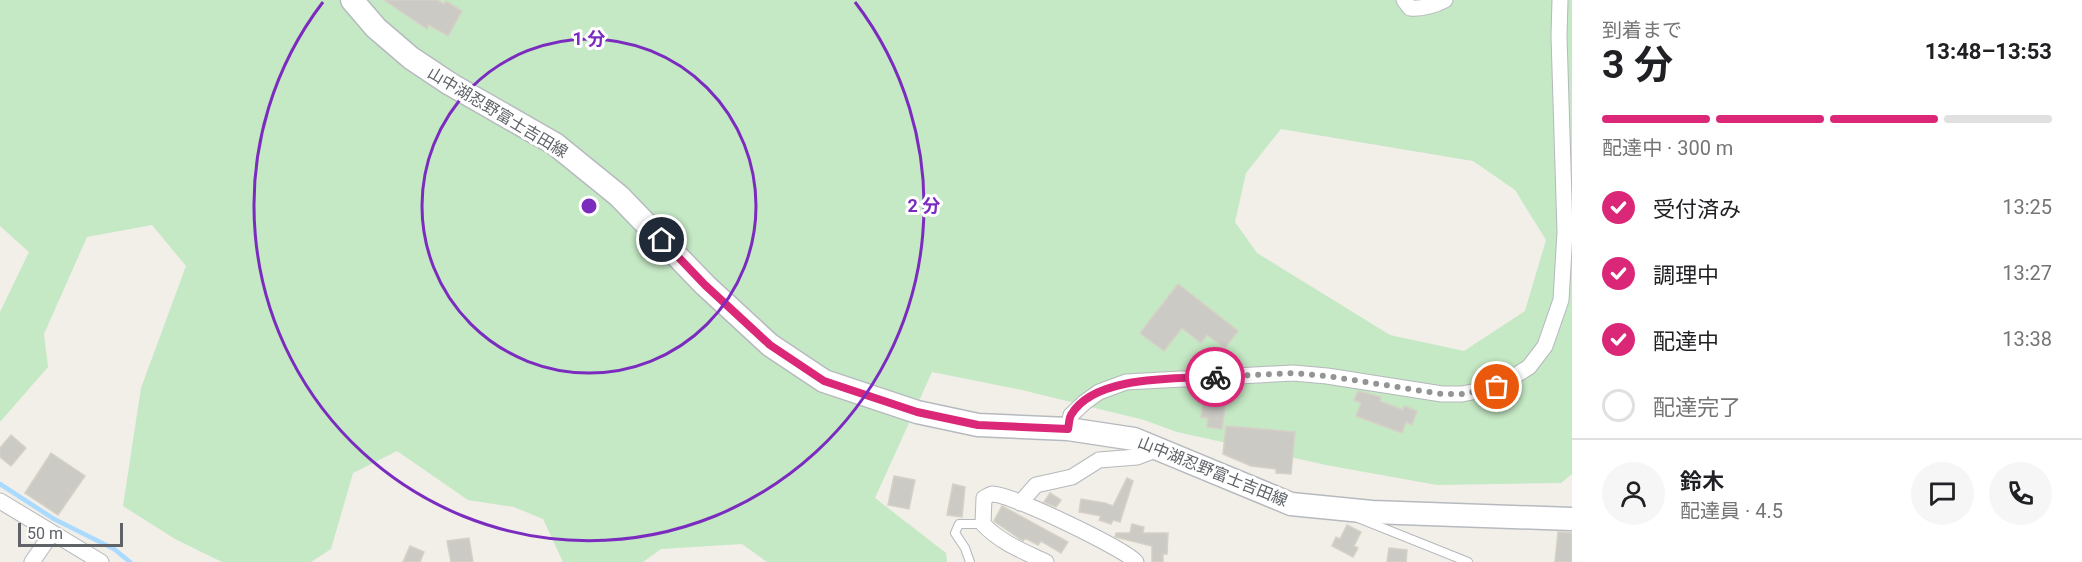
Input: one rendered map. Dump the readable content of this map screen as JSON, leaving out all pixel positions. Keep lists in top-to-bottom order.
{
  "streets": {
    "main road": ["山中湖忍野富士吉田線"]
  },
  "scale_bar": "50 m",
  "page": {
    "heading": ["3 分", "到着まで", "13:48–13:53"],
    "panel": ["鈴木", "配達員 · 4.5"],
    "bar": "配達中 · 300 m",
    "list": [
      ["受付済み", "13:25"],
      ["調理中", "13:27"],
      ["配達中", "13:38"],
      "配達完了"
    ],
    "scale": "50 m"
  },
  "rings": ["1 分", "2 分"]
}
